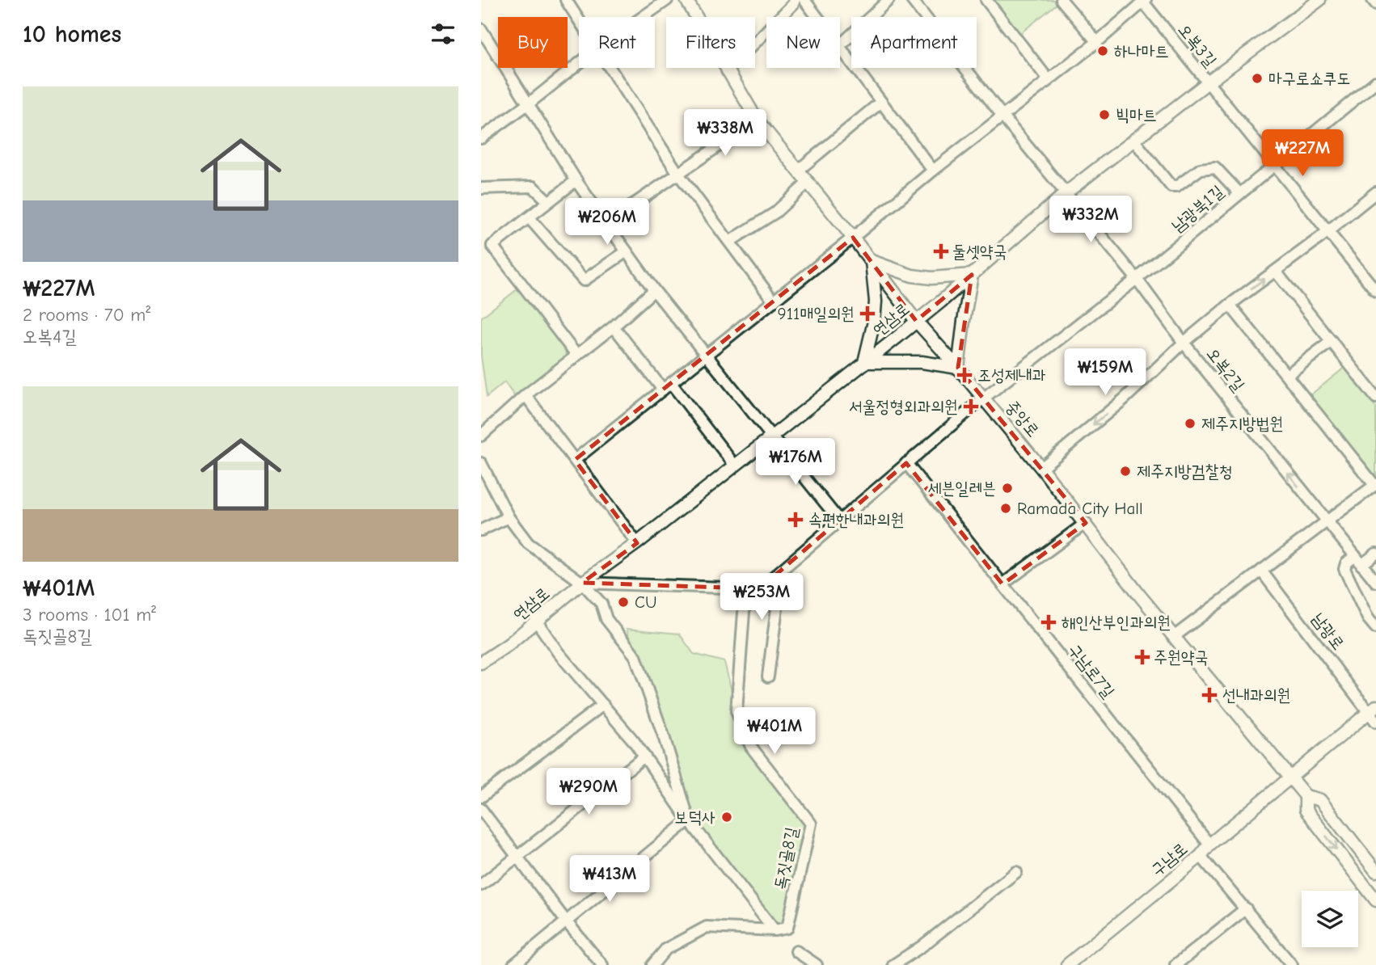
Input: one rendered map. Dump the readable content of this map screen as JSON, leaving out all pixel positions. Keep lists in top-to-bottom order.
{
  "streets": {
    "main road": [
      "연삼로",
      "중앙로",
      "남광로",
      "구남로"
    ],
    "street": [
      "오복3길",
      "남광북1길",
      "오복2길",
      "구남로7길",
      "독짓골8길"
    ]
  },
  "crossings": [
    ["오복3길", "남광북1길"],
    ["오복3길", "연삼로"],
    ["남광북1길", "오복2길"],
    ["남광북1길", "중앙로"],
    ["연삼로", "오복2길"],
    ["연삼로", "중앙로"],
    ["중앙로", "남광로"],
    ["중앙로", "구남로"],
    ["남광로", "구남로"],
    ["구남로7길", "구남로"]
  ],
  "places": {
    "other": [
      "하나마트",
      "마구로쇼쿠도",
      "빅마트",
      "제주지방법원",
      "제주지방검찰청",
      "세븐일레븐",
      "Ramada City Hall",
      "CU",
      "보덕사"
    ],
    "health": [
      "둘셋약국",
      "911매일의원",
      "조성제내과",
      "서울정형외과의원",
      "속편한내과의원",
      "해인산부인과의원",
      "주원약국",
      "선내과의원"
    ]
  },
  "page": {
    "heading": "10 homes",
    "chip": [
      "Buy",
      "Rent",
      "Filters",
      "New",
      "Apartment"
    ],
    "list": [
      {
        "name": "₩227M",
        "note": "2 rooms · 70 m² · 오복4길"
      },
      {
        "name": "₩401M",
        "note": "3 rooms · 101 m² · 독짓골8길"
      }
    ],
    "price": [
      "₩338M",
      "₩227M",
      "₩332M",
      "₩206M",
      "₩159M",
      "₩176M",
      "₩253M",
      "₩401M",
      "₩290M",
      "₩413M"
    ]
  }
}
